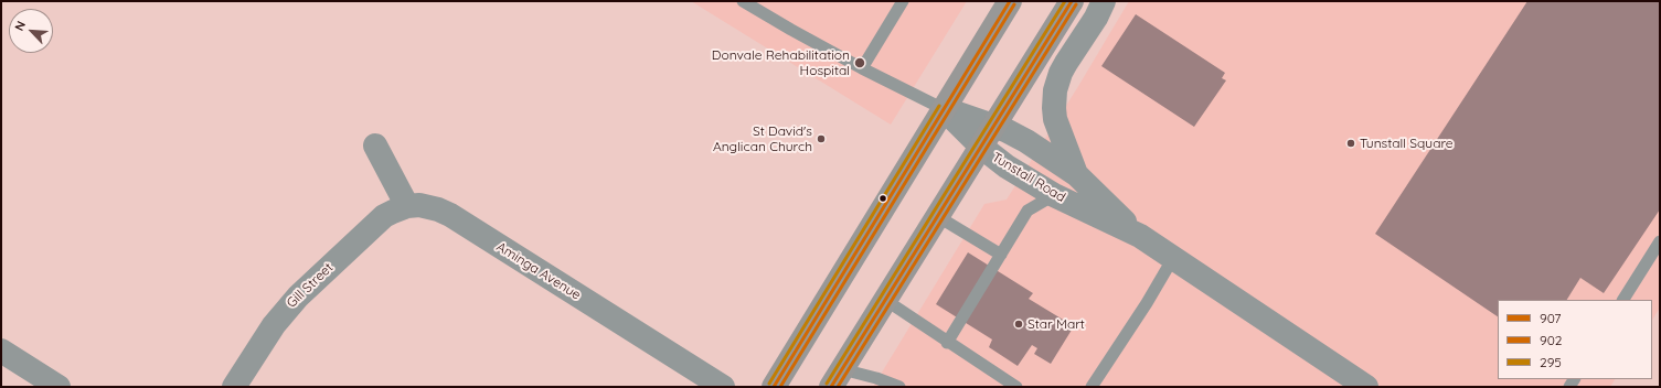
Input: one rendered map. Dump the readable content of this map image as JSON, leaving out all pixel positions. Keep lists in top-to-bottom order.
{
  "streets": {
    "street": ["Tunstall Road", "Aminga Avenue", "Gill Street"]
  },
  "crossings": [
    ["Aminga Avenue", "Gill Street"]
  ],
  "places": [
    "Donvale Rehabilitation Hospital",
    "St David's Anglican Church",
    "Tunstall Square",
    "Star Mart"
  ],
  "lines": ["transit line 907", "transit line 295", "transit line 902"],
  "legend": ["907", "902", "295"],
  "north": "top left"
}
